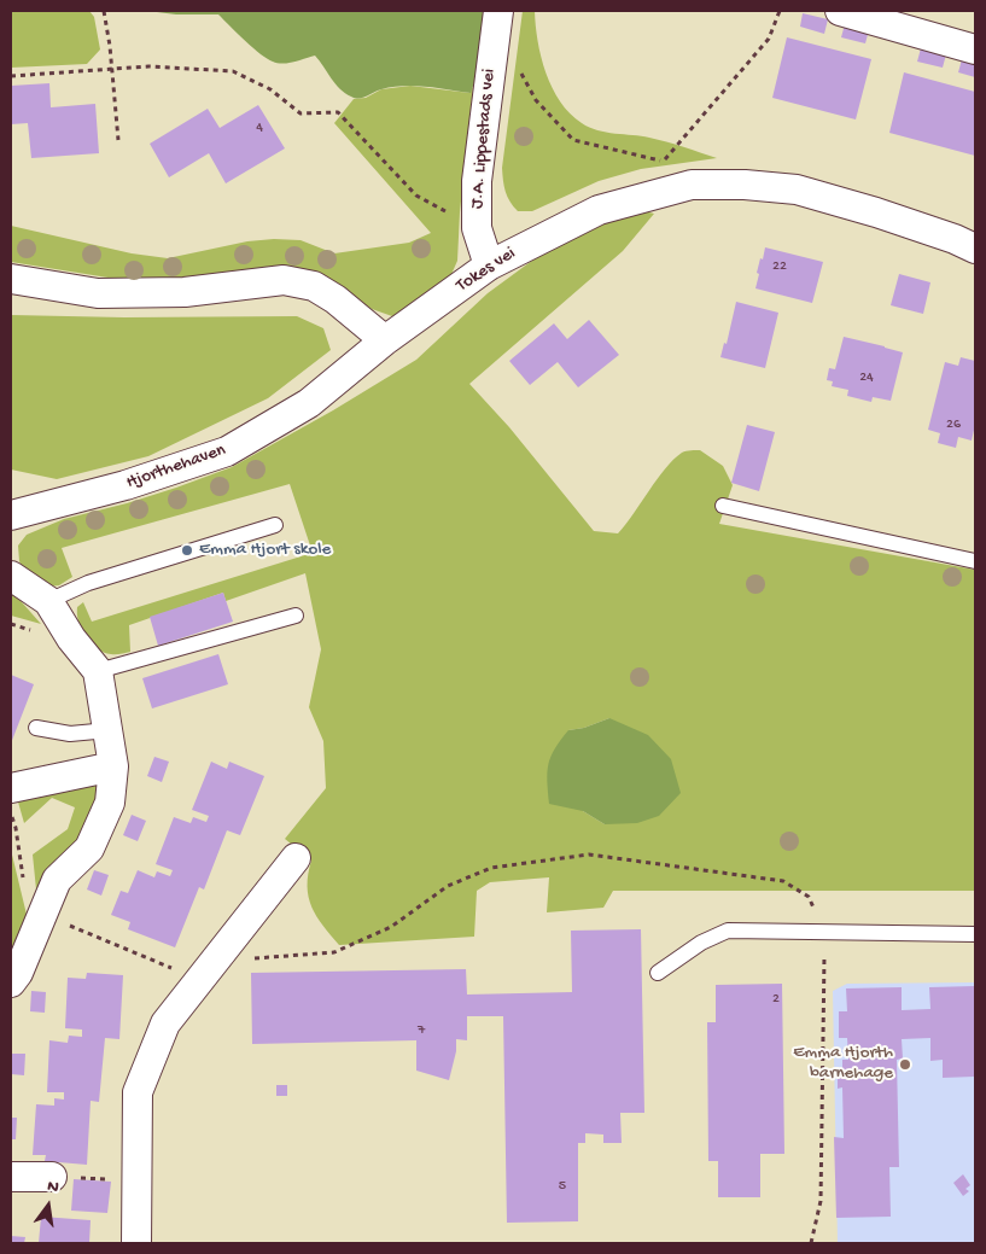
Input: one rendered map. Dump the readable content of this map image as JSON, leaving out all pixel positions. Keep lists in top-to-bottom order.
{
  "streets": {
    "street": ["J.A. Lippestads vei", "Tokes vei", "Hjorthehaven"]
  },
  "crossings": [
    ["J.A. Lippestads vei", "Tokes vei"],
    ["Tokes vei", "Hjorthehaven"]
  ],
  "places": ["Emma Hjort skole", "Emma Hjorth barnehage"],
  "house_numbers": [
    "4",
    "22",
    "24",
    "26",
    "2",
    "7",
    "5"
  ],
  "north": "top"
}
